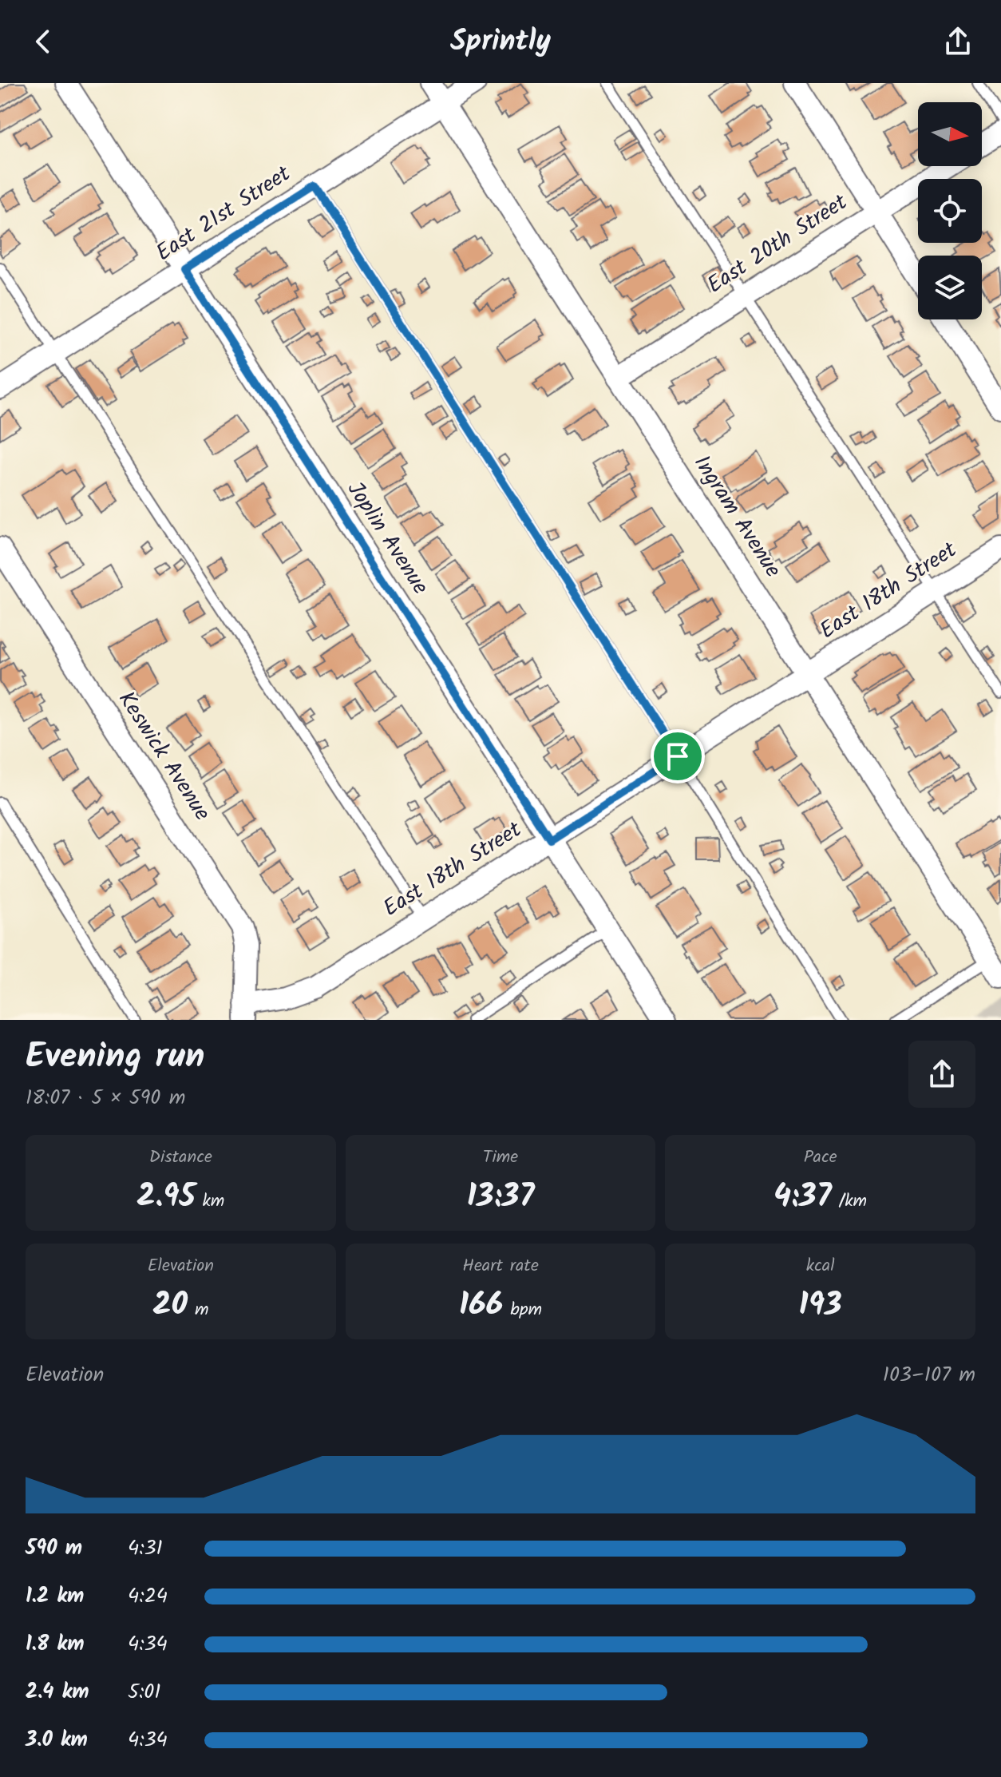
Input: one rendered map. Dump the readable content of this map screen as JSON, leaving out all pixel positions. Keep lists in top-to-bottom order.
{
  "streets": {
    "street": [
      "East 21st Street",
      "East 20th Street",
      "Ingram Avenue",
      "Joplin Avenue",
      "East 18th Street",
      "Keswick Avenue"
    ]
  },
  "crossings": [
    ["East 21st Street", "Ingram Avenue"],
    ["East 21st Street", "Joplin Avenue"],
    ["East 20th Street", "Ingram Avenue"],
    ["Ingram Avenue", "East 18th Street"],
    ["Joplin Avenue", "East 18th Street"],
    ["East 18th Street", "Keswick Avenue"]
  ],
  "north": "right",
  "page": {
    "header": "Sprintly",
    "heading": ["Evening run", "18:07 · 5 × 590 m"],
    "stats": [
      ["Distance", "2.95 km"],
      ["Time", "13:37"],
      ["Pace", "4:37 /km"],
      ["Elevation", "20 m"],
      ["Heart rate", "166 bpm"],
      ["kcal", "193"]
    ],
    "chart": ["Elevation", "103–107 m"],
    "list": [
      {
        "name": "590 m",
        "note": "4:31"
      },
      {
        "name": "1.2 km",
        "note": "4:24"
      },
      {
        "name": "1.8 km",
        "note": "4:34"
      },
      {
        "name": "2.4 km",
        "note": "5:01"
      },
      {
        "name": "3.0 km",
        "note": "4:34"
      }
    ]
  }
}
